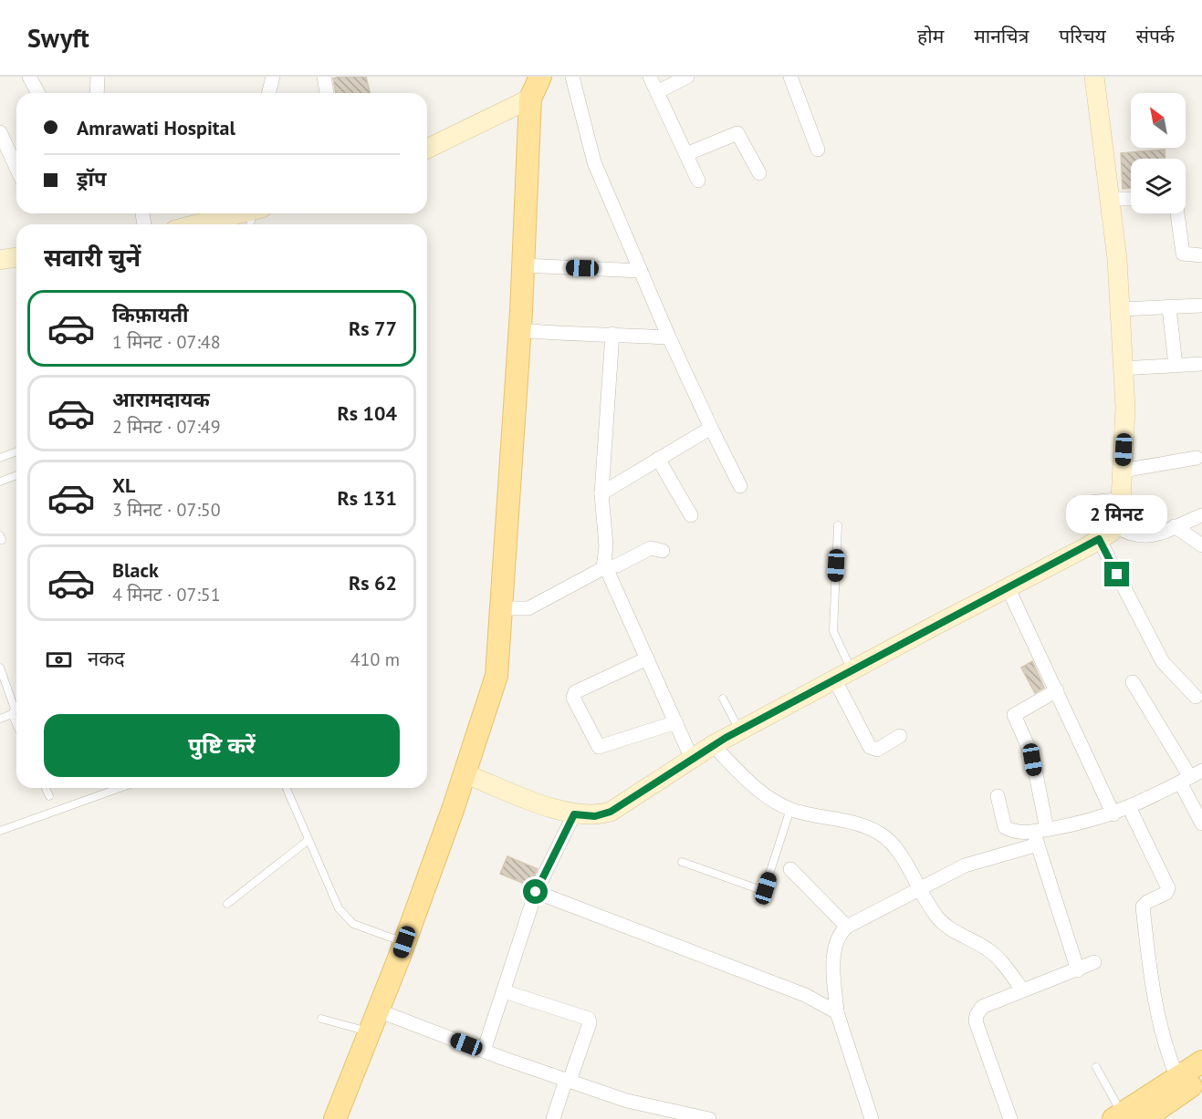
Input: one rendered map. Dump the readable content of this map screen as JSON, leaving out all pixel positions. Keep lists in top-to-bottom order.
{
  "north": "top left",
  "page": {
    "header": "Swyft",
    "nav": [
      "होम",
      "मानचित्र",
      "परिचय",
      "संपर्क"
    ],
    "banner": ["Amrawati Hospital", "ड्रॉप"],
    "heading": "सवारी चुनें",
    "list": [
      {
        "name": "किफ़ायती",
        "note": "1 मिनट · 07:48",
        "value": "Rs 77"
      },
      {
        "name": "आरामदायक",
        "note": "2 मिनट · 07:49",
        "value": "Rs 104"
      },
      {
        "name": "XL",
        "note": "3 मिनट · 07:50",
        "value": "Rs 131"
      },
      {
        "name": "Black",
        "note": "4 मिनट · 07:51",
        "value": "Rs 62"
      }
    ],
    "bubble": "2 मिनट",
    "pay": ["नकद", "410 m"],
    "buttons": "पुष्टि करें"
  }
}
